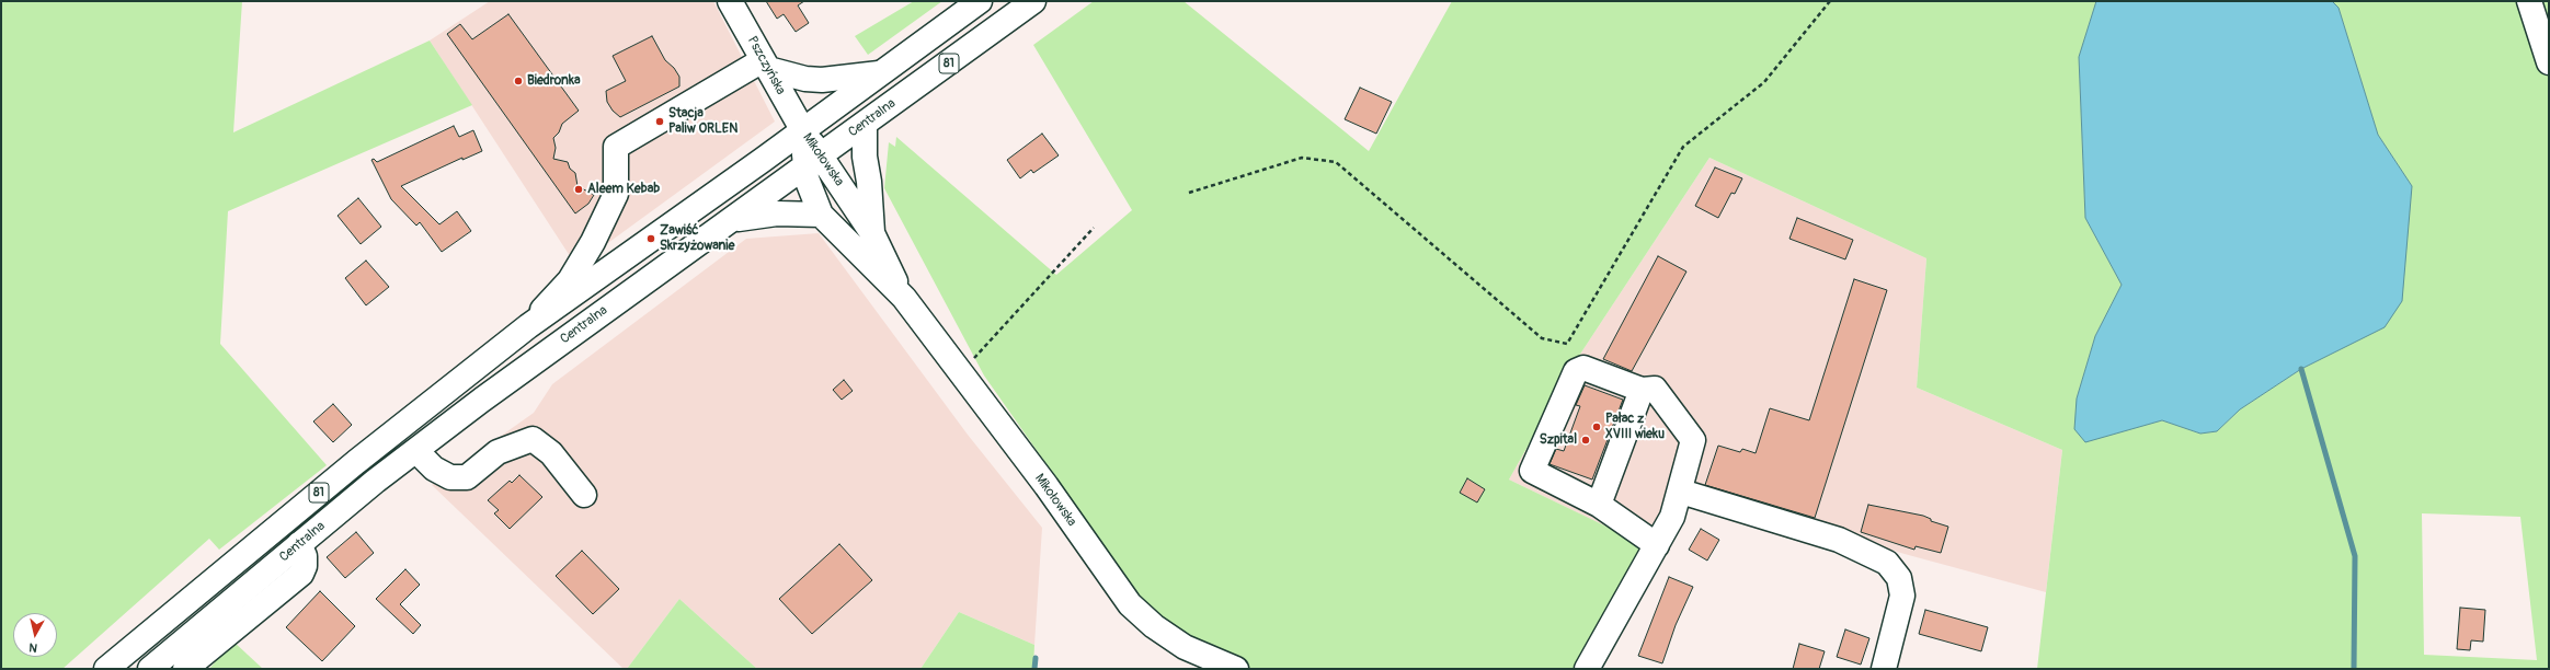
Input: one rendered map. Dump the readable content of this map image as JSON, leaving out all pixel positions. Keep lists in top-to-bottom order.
{
  "streets": {
    "main road": [
      "81",
      "Pszczyńska",
      "Centralna",
      "Mikołowska"
    ]
  },
  "crossings": [
    ["Pszczyńska", "Centralna"],
    ["Pszczyńska", "Mikołowska"],
    ["Centralna", "Mikołowska"]
  ],
  "places": [
    "Biedronka",
    "Stacja Paliw ORLEN",
    "Aleem Kebab",
    "Zawiść Skrzyżowanie",
    "Pałac z XVIII wieku",
    "Szpital"
  ],
  "north": "bottom"
}
